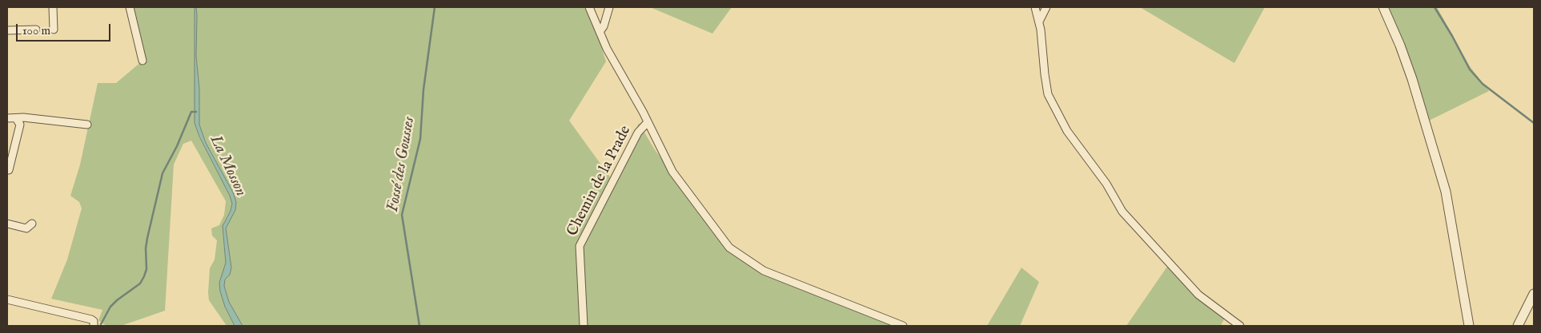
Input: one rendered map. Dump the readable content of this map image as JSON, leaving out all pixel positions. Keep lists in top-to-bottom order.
{
  "streets": {
    "street": ["Chemin de la Prade"]
  },
  "water": ["Fossé des Gousses", "La Mosson"],
  "scale_bar": "100 m"
}
